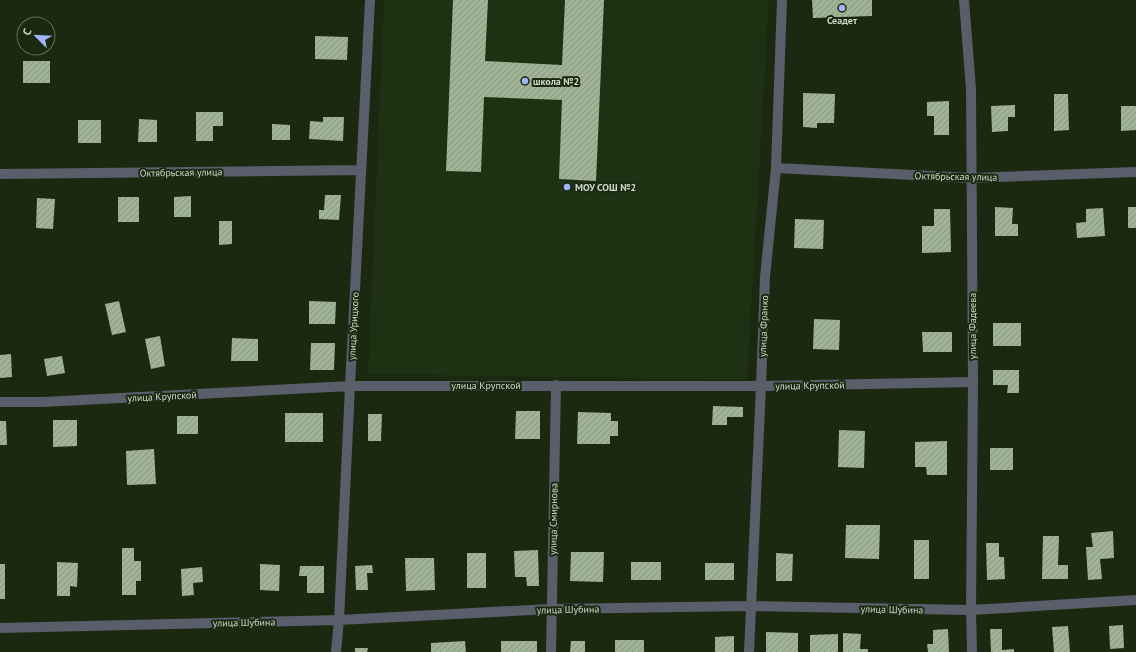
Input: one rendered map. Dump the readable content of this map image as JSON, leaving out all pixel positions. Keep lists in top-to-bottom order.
{
  "streets": {
    "street": [
      "Октябрьская улица",
      "улица Урицкого",
      "улица Франко",
      "улица Фадеева",
      "улица Крупской",
      "улица Смирнова",
      "улица Шубина"
    ]
  },
  "crossings": [
    ["Октябрьская улица", "улица Урицкого"],
    ["Октябрьская улица", "улица Франко"],
    ["Октябрьская улица", "улица Фадеева"],
    ["улица Урицкого", "улица Крупской"],
    ["улица Урицкого", "улица Шубина"],
    ["улица Франко", "улица Крупской"],
    ["улица Франко", "улица Шубина"],
    ["улица Фадеева", "улица Крупской"],
    ["улица Фадеева", "улица Шубина"],
    ["улица Крупской", "улица Смирнова"],
    ["улица Смирнова", "улица Шубина"]
  ],
  "places": ["Сеадет", "школа №2", "МОУ СОШ №2"],
  "north": "top left"
}
